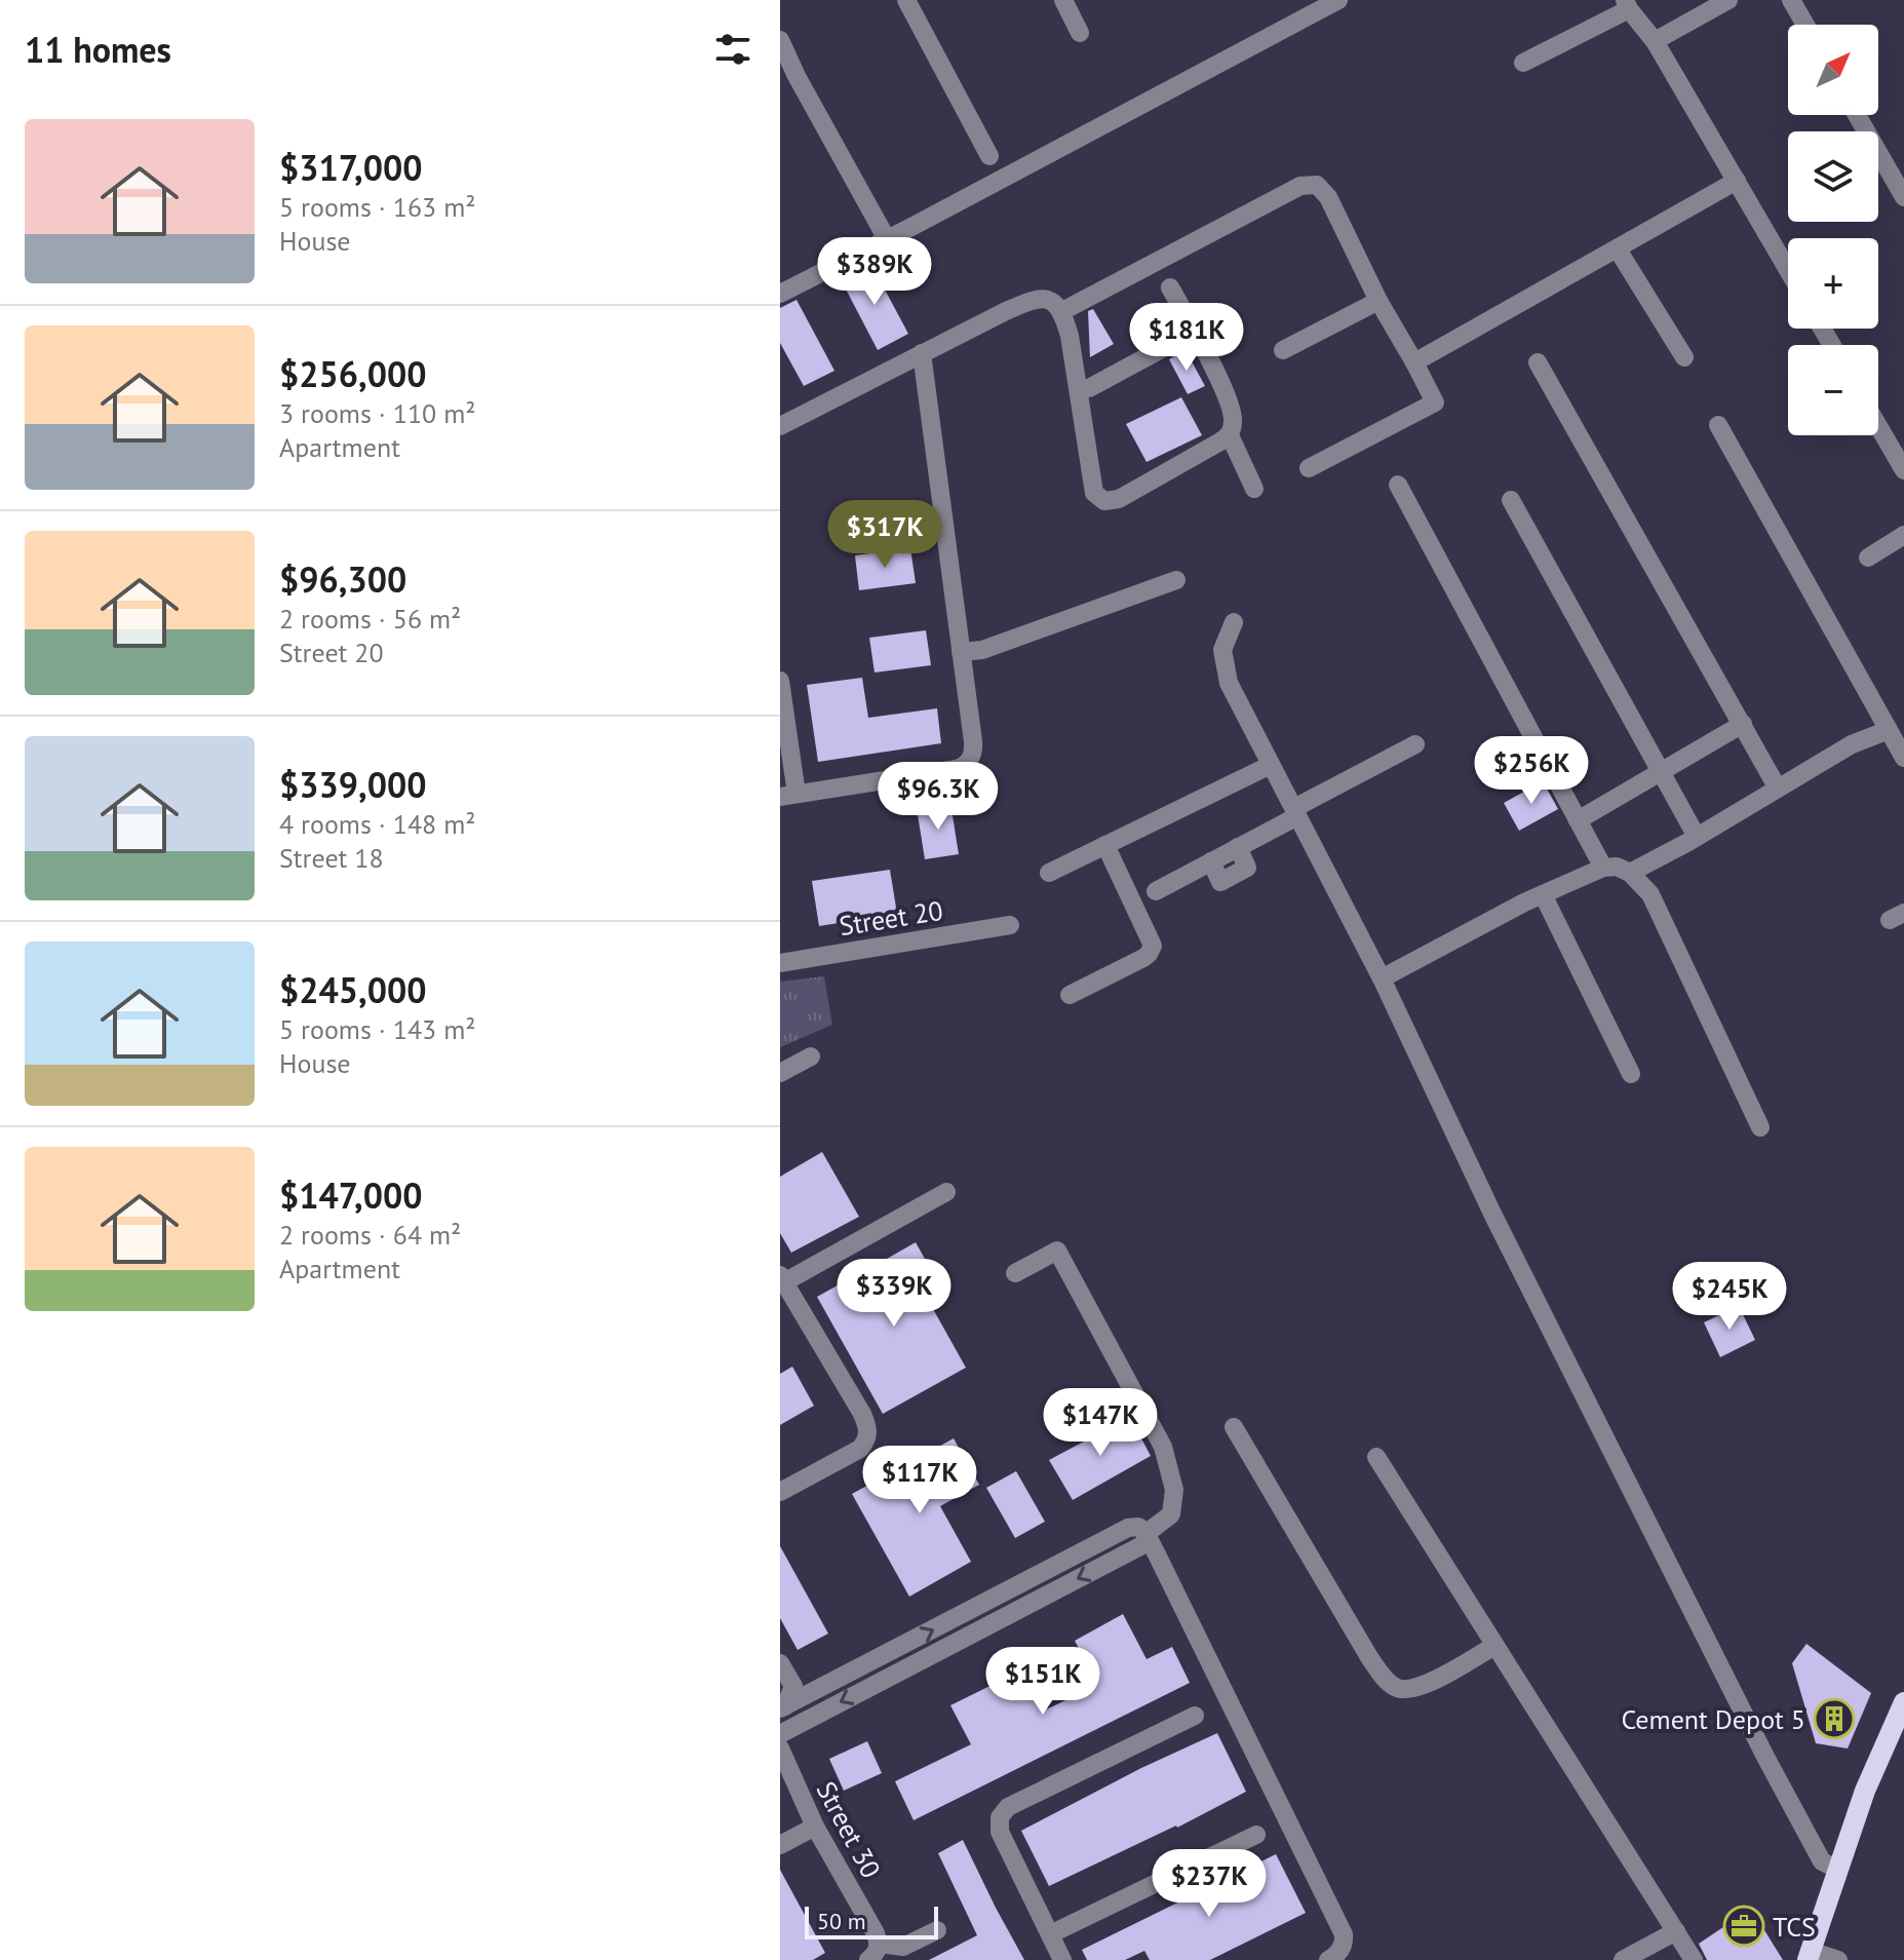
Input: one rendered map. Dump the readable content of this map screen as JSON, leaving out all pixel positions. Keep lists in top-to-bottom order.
{
  "streets": {
    "street": ["Street 20", "Street 30"]
  },
  "places": {
    "building": ["Cement Depot 5"],
    "office": ["TCS"]
  },
  "scale_bar": "50 m",
  "north": "top right",
  "page": {
    "heading": "11 homes",
    "map_buttons": ["+", "−"],
    "list": [
      {
        "name": "$317,000",
        "note": "5 rooms · 163 m² · House"
      },
      {
        "name": "$256,000",
        "note": "3 rooms · 110 m² · Apartment"
      },
      {
        "name": "$96,300",
        "note": "2 rooms · 56 m² · Street 20"
      },
      {
        "name": "$339,000",
        "note": "4 rooms · 148 m² · Street 18"
      },
      {
        "name": "$245,000",
        "note": "5 rooms · 143 m² · House"
      },
      {
        "name": "$147,000",
        "note": "2 rooms · 64 m² · Apartment"
      }
    ],
    "price": [
      "$389K",
      "$181K",
      "$317K",
      "$256K",
      "$96.3K",
      "$339K",
      "$245K",
      "$147K",
      "$117K",
      "$151K",
      "$237K"
    ],
    "scale": "50 m"
  }
}
